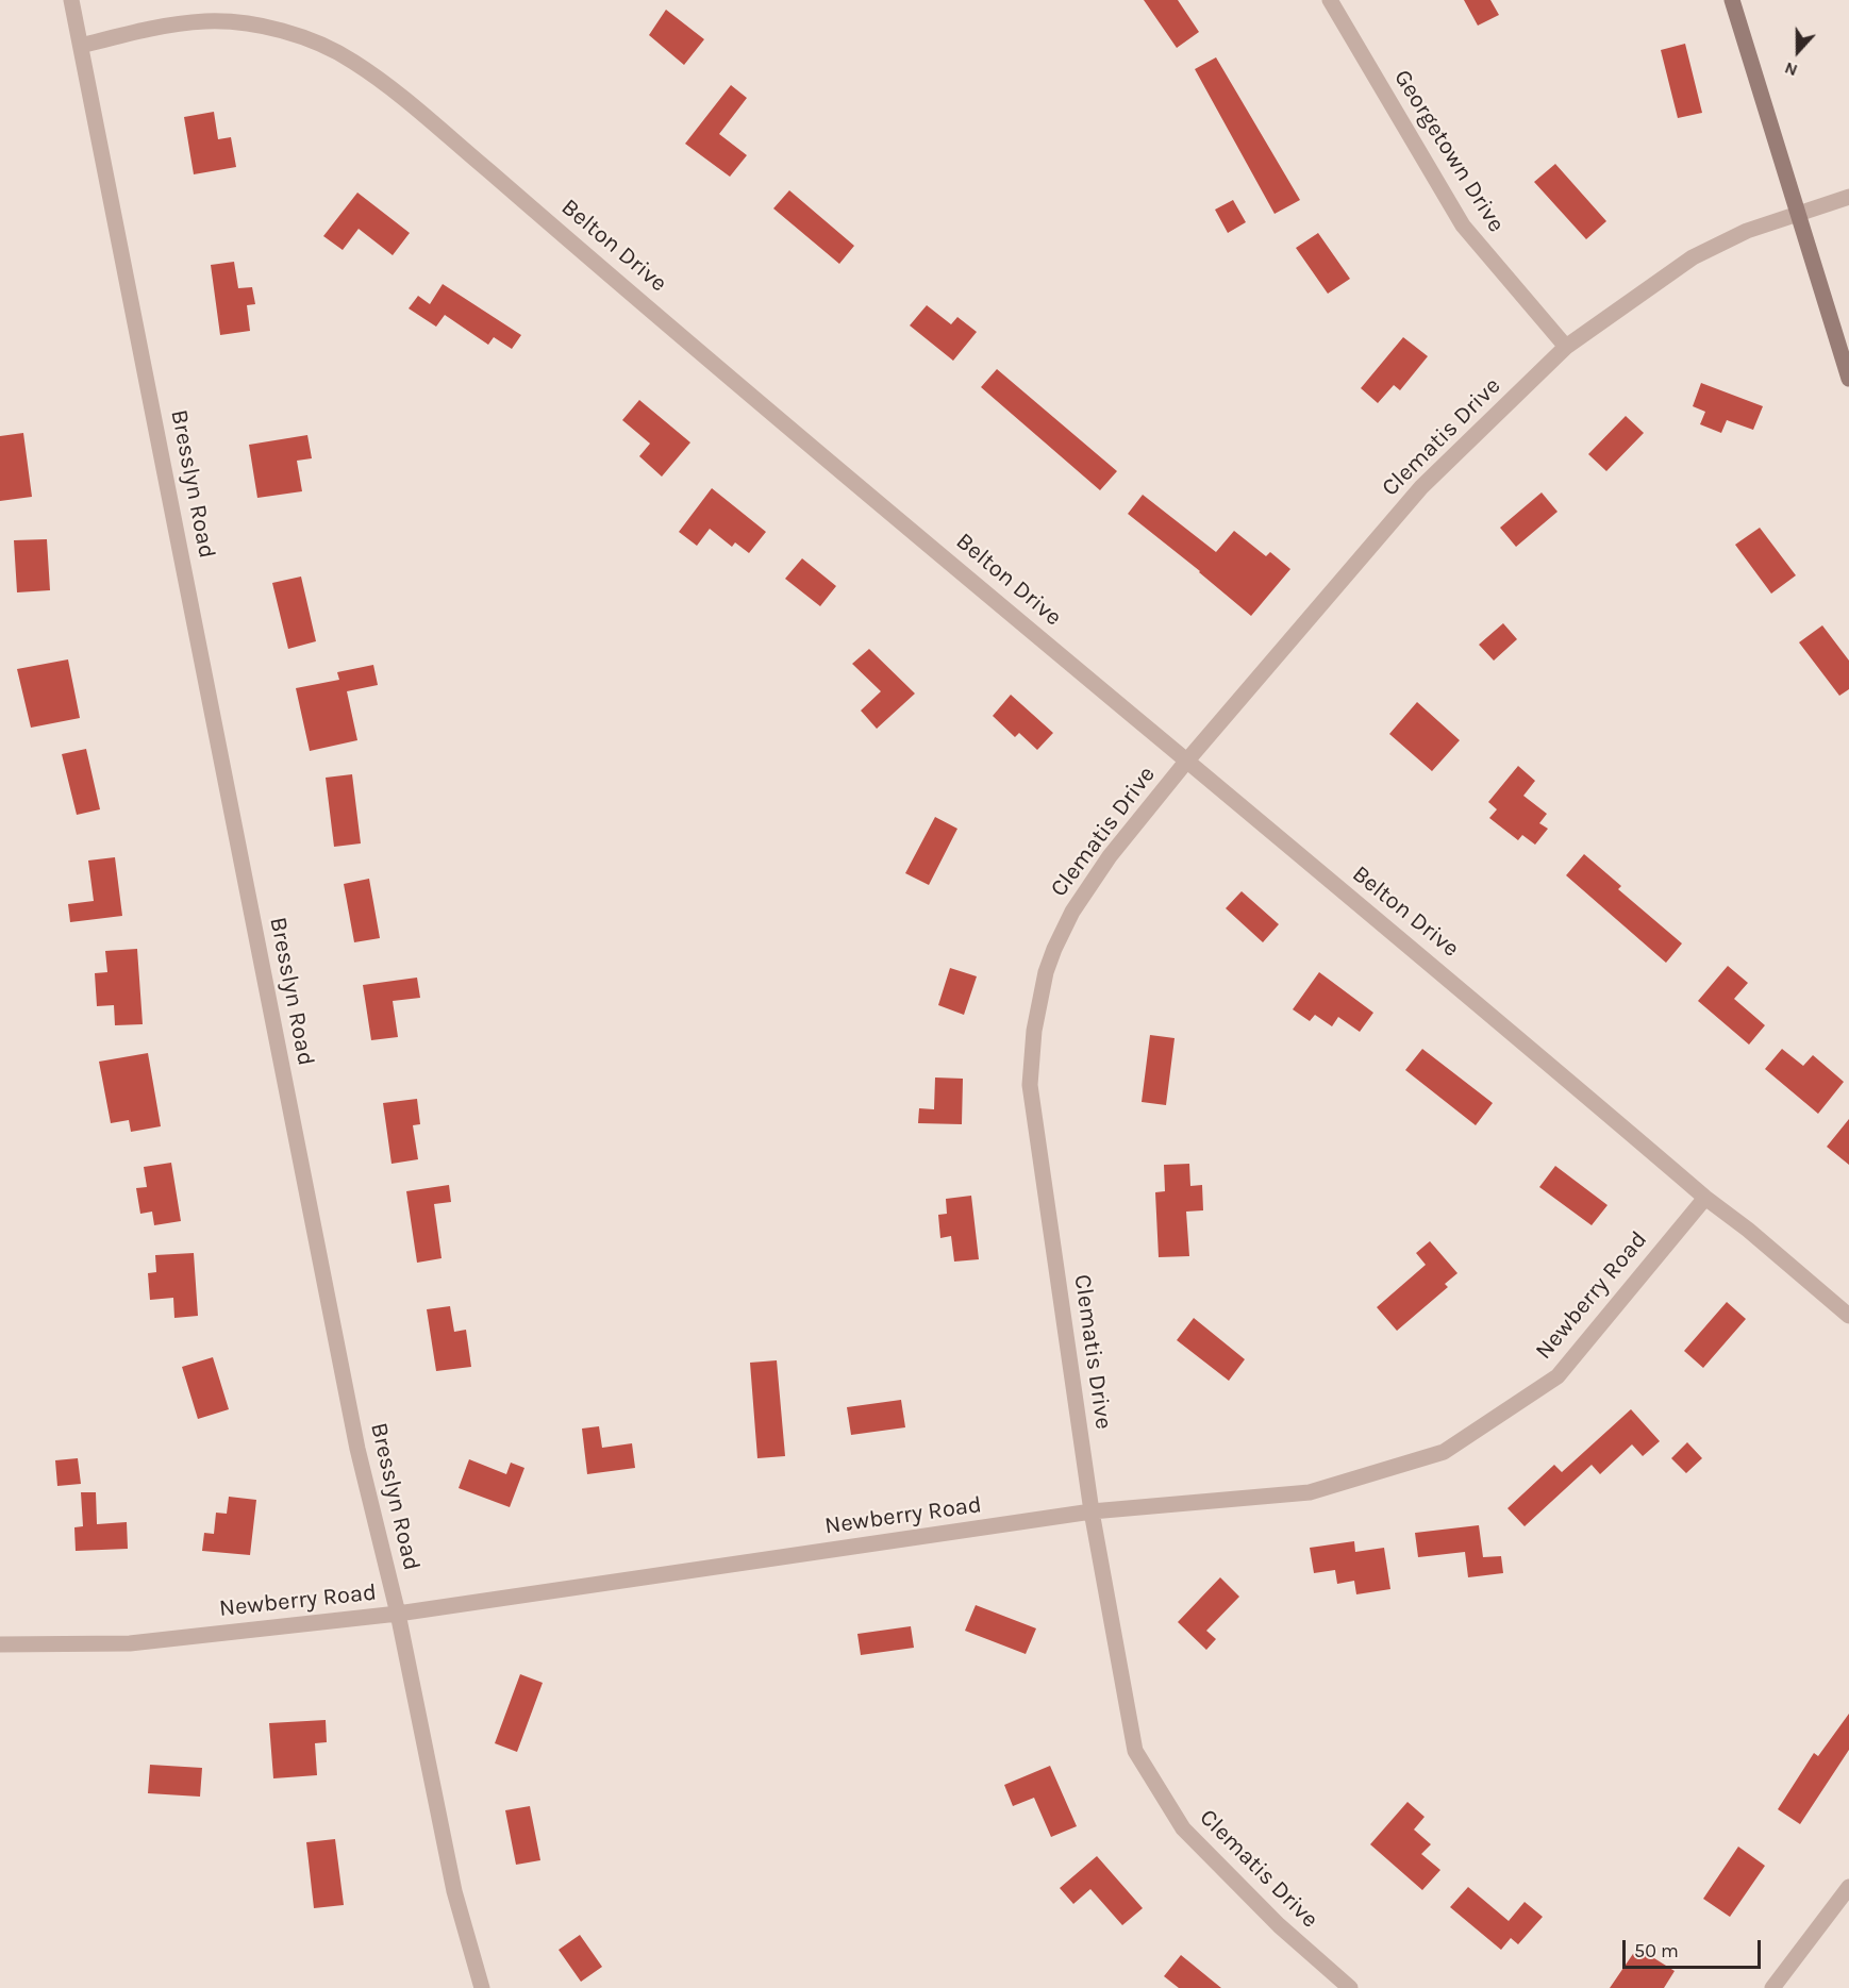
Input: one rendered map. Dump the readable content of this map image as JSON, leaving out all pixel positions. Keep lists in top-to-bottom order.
{
  "streets": {
    "street": [
      "Georgetown Drive",
      "Belton Drive",
      "Clematis Drive",
      "Bresslyn Road",
      "Newberry Road"
    ]
  },
  "crossings": [
    ["Georgetown Drive", "Clematis Drive"],
    ["Belton Drive", "Clematis Drive"],
    ["Belton Drive", "Bresslyn Road"],
    ["Belton Drive", "Newberry Road"],
    ["Clematis Drive", "Newberry Road"],
    ["Bresslyn Road", "Newberry Road"]
  ],
  "scale_bar": "50 m",
  "north": "bottom"
}
